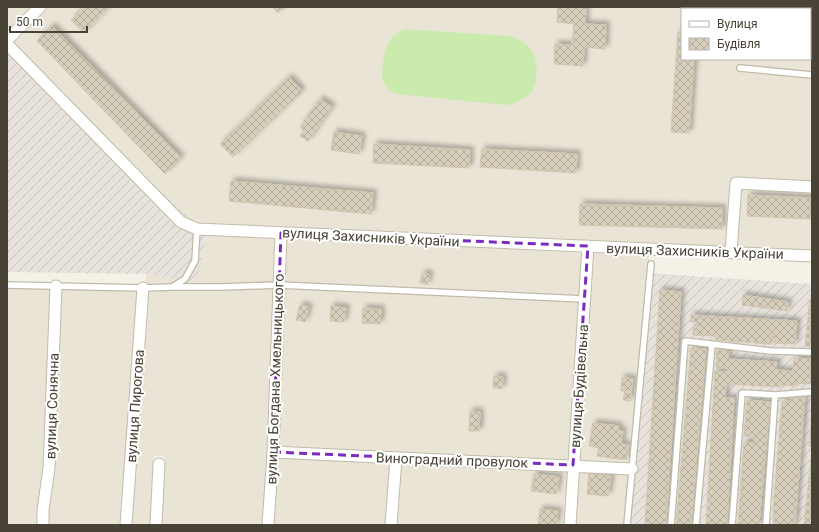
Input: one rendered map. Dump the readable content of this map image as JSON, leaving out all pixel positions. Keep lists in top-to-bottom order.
{
  "streets": {
    "street": [
      "вулиця Захисників України",
      "вулиця Богдана Хмельницького",
      "вулиця Будівельна",
      "вулиця Сонячна",
      "вулиця Пирогова",
      "Виноградний провулок"
    ]
  },
  "crossings": [
    ["вулиця Захисників України", "вулиця Богдана Хмельницького"],
    ["вулиця Захисників України", "вулиця Будівельна"],
    ["вулиця Богдана Хмельницького", "Виноградний провулок"],
    ["вулиця Будівельна", "Виноградний провулок"]
  ],
  "legend": ["Вулиця", "Будівля"],
  "scale_bar": "50 m"
}
